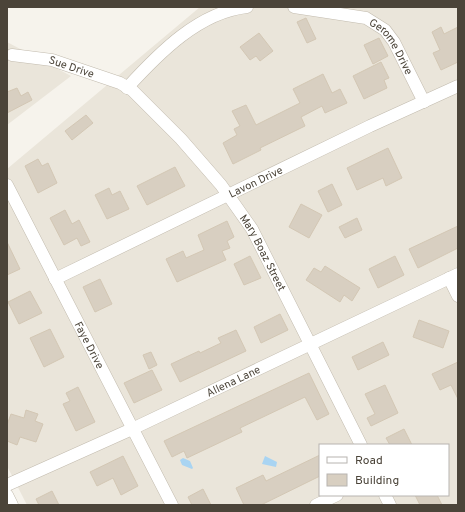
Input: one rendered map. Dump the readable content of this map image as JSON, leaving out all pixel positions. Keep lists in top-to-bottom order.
{
  "streets": {
    "street": [
      "Gerome Drive",
      "Sue Drive",
      "Lavon Drive",
      "Mary Boaz Street",
      "Faye Drive",
      "Allena Lane"
    ]
  },
  "crossings": [
    ["Gerome Drive", "Lavon Drive"],
    ["Sue Drive", "Mary Boaz Street"],
    ["Lavon Drive", "Mary Boaz Street"],
    ["Lavon Drive", "Faye Drive"],
    ["Mary Boaz Street", "Allena Lane"],
    ["Faye Drive", "Allena Lane"]
  ],
  "legend": ["Road", "Building"]
}
